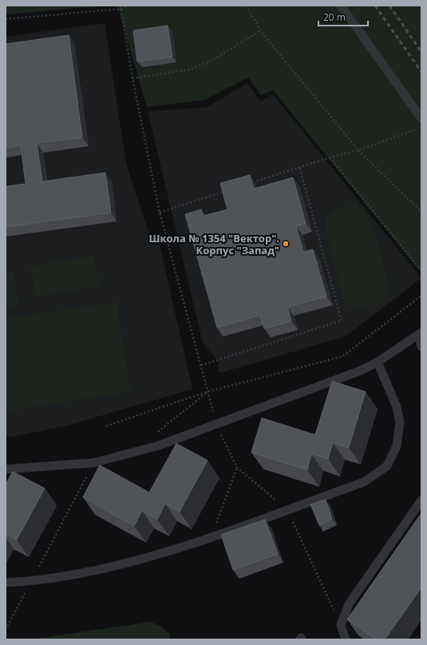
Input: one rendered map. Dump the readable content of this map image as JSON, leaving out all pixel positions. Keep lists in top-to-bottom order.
{
  "places": ["Школа № 1354 \"Вектор\". Корпус \"Запад\""],
  "scale_bar": "20 m"
}
